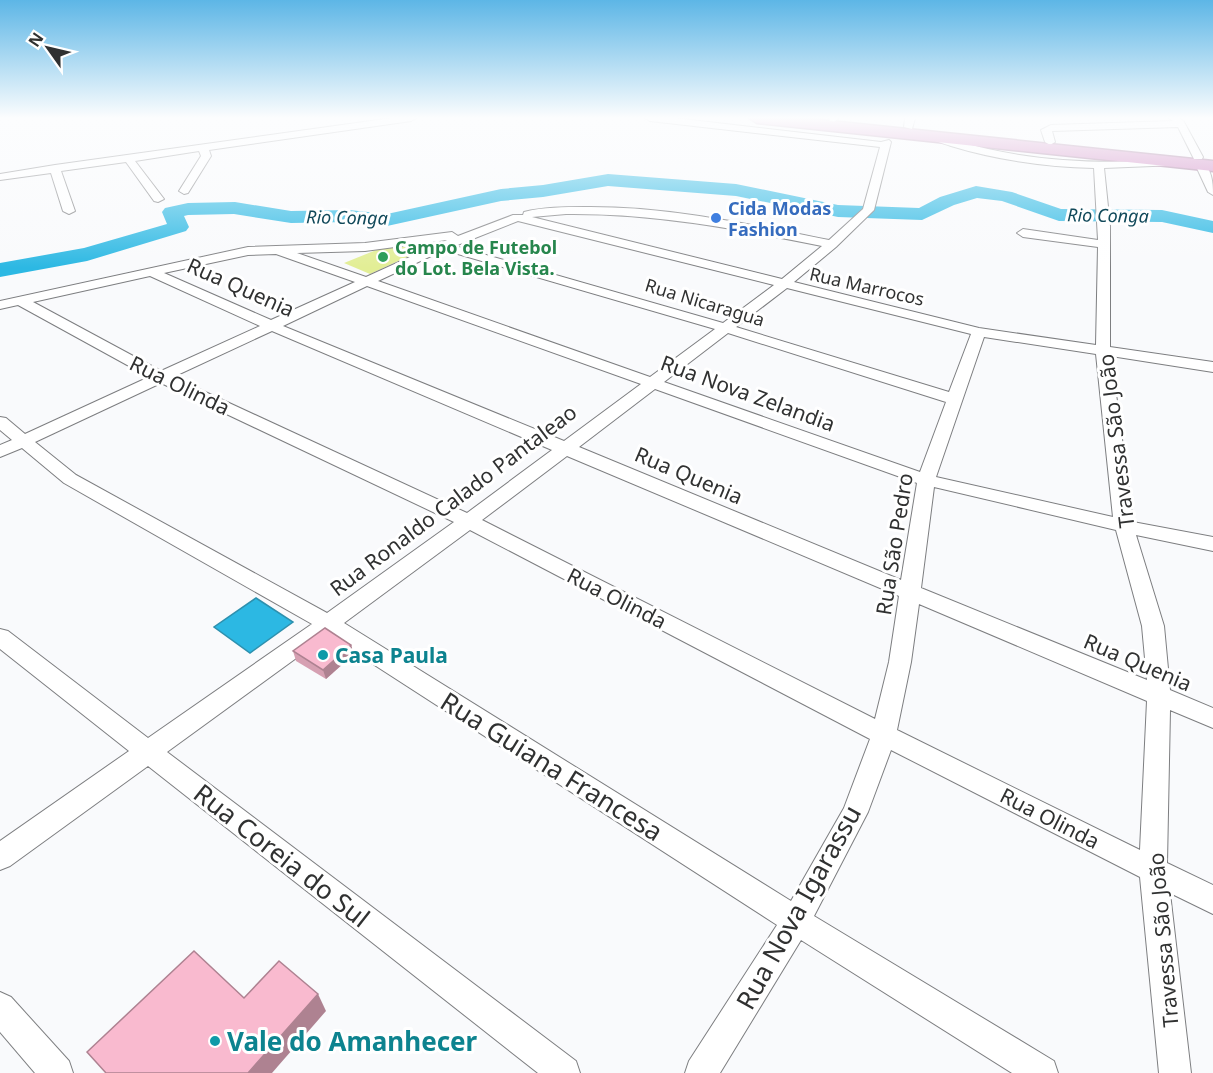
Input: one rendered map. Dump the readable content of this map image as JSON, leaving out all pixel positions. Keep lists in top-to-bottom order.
{
  "streets": {
    "street": [
      "Rua Marrocos",
      "Rua Quenia",
      "Rua Nicaragua",
      "Rua Olinda",
      "Rua Nova Zelandia",
      "Travessa São João",
      "Rua Ronaldo Calado Pantaleao",
      "Rua São Pedro",
      "Rua Guiana Francesa",
      "Rua Coreia do Sul",
      "Rua Nova Igarassu"
    ]
  },
  "crossings": [
    ["Rua Marrocos", "Rua Quenia"],
    ["Rua Marrocos", "Rua Nicaragua"],
    ["Rua Marrocos", "Rua Olinda"],
    ["Rua Marrocos", "Rua Nova Zelandia"],
    ["Rua Marrocos", "Travessa São João"],
    ["Rua Marrocos", "Rua Ronaldo Calado Pantaleao"],
    ["Rua Marrocos", "Rua São Pedro"],
    ["Rua Marrocos", "Rua Guiana Francesa"],
    ["Rua Quenia", "Travessa São João"],
    ["Rua Quenia", "Rua Ronaldo Calado Pantaleao"],
    ["Rua Quenia", "Rua São Pedro"],
    ["Rua Nicaragua", "Rua Ronaldo Calado Pantaleao"],
    ["Rua Nicaragua", "Rua São Pedro"],
    ["Rua Olinda", "Travessa São João"],
    ["Rua Olinda", "Rua Ronaldo Calado Pantaleao"],
    ["Rua Olinda", "Rua São Pedro"],
    ["Rua Olinda", "Rua Nova Igarassu"],
    ["Rua Nova Zelandia", "Travessa São João"],
    ["Rua Nova Zelandia", "Rua Ronaldo Calado Pantaleao"],
    ["Rua Nova Zelandia", "Rua São Pedro"],
    ["Rua Ronaldo Calado Pantaleao", "Rua Guiana Francesa"],
    ["Rua Ronaldo Calado Pantaleao", "Rua Coreia do Sul"],
    ["Rua São Pedro", "Rua Nova Igarassu"],
    ["Rua Guiana Francesa", "Rua Nova Igarassu"]
  ],
  "water": ["Rio Conga"],
  "places": [
    "Cida Modas Fashion",
    "Campo de Futebol do Lot. Bela Vista.",
    "Casa Paula",
    "Vale do Amanhecer"
  ],
  "north": "top left"
}
